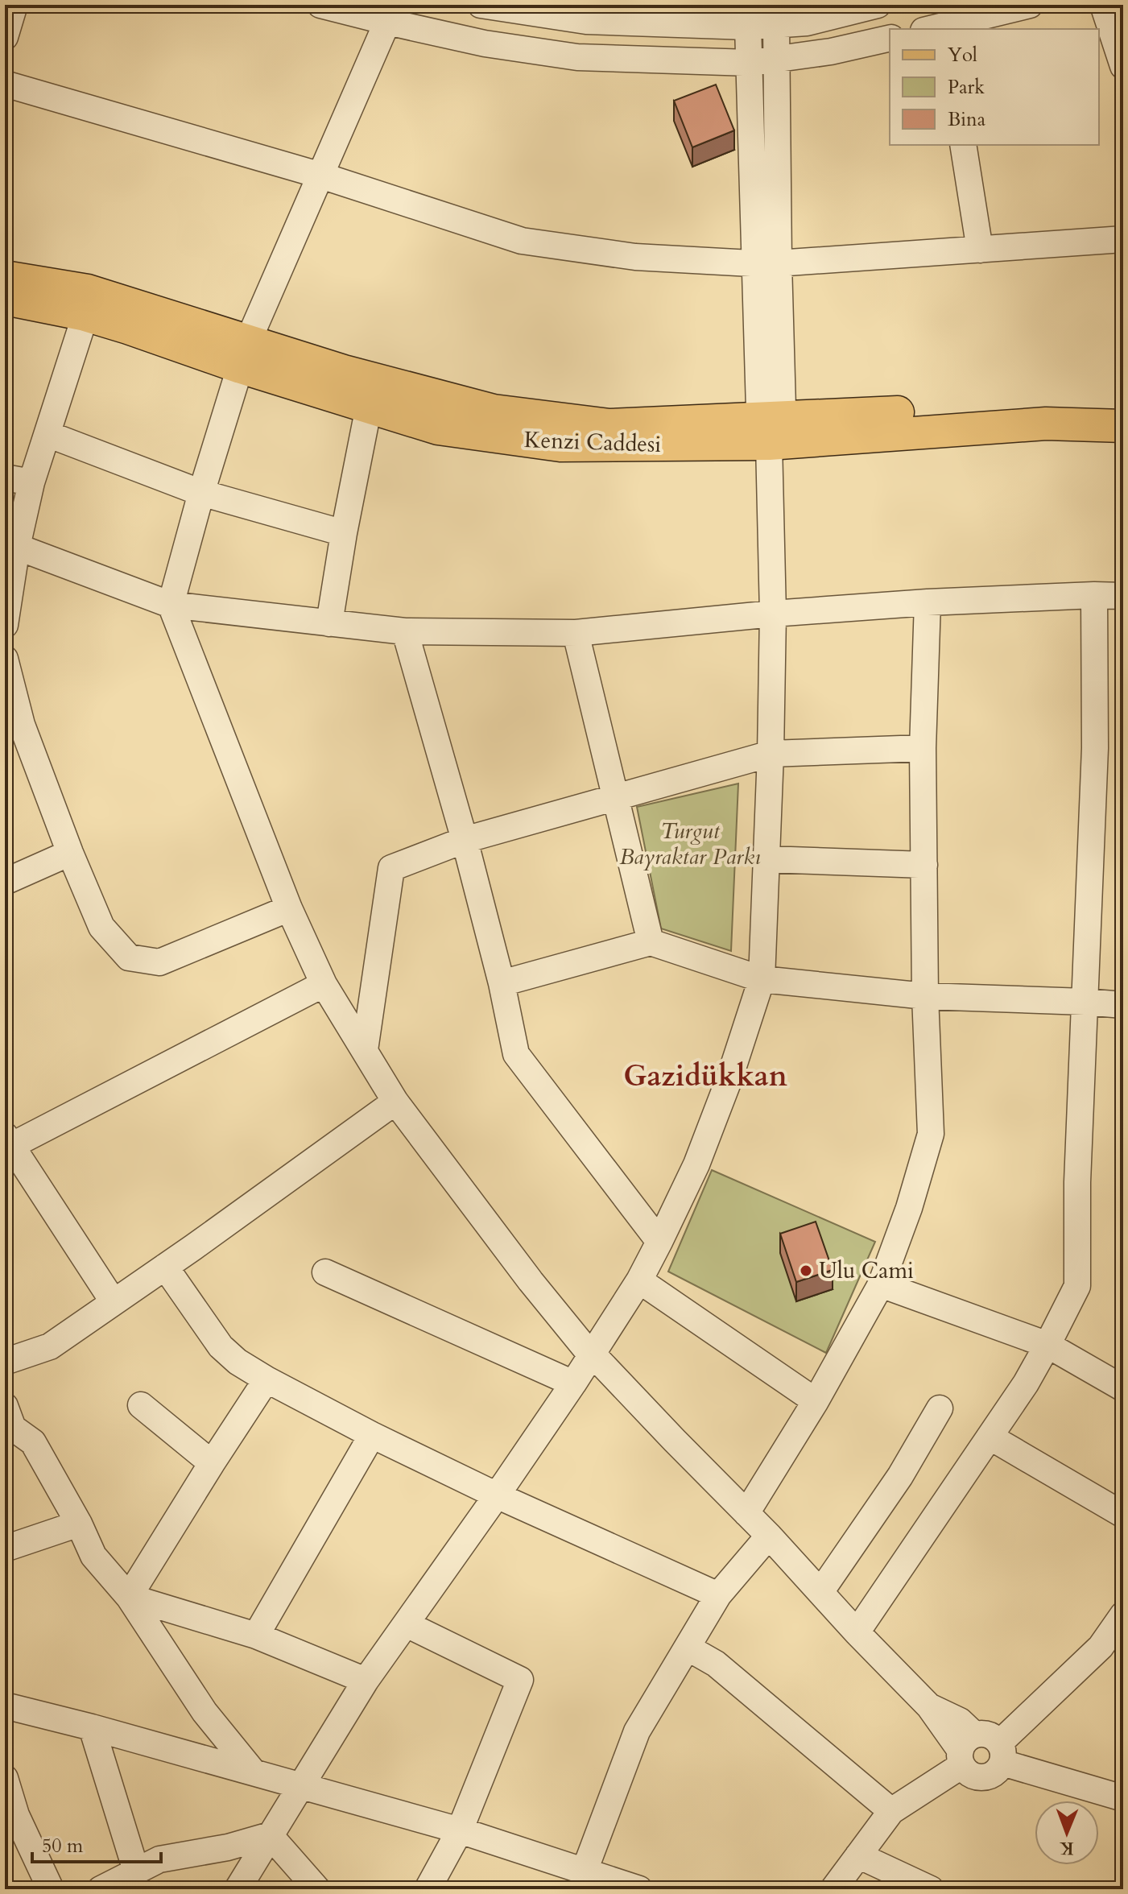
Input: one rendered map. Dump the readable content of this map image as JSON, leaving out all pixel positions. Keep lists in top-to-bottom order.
{
  "streets": {
    "main road": ["Kenzi Caddesi"]
  },
  "districts": ["Gazidükkan"],
  "parks": ["Turgut Bayraktar Parkı"],
  "places": ["Ulu Cami"],
  "legend": ["Yol", "Park", "Bina"],
  "scale_bar": "50 m",
  "north": "bottom"
}
